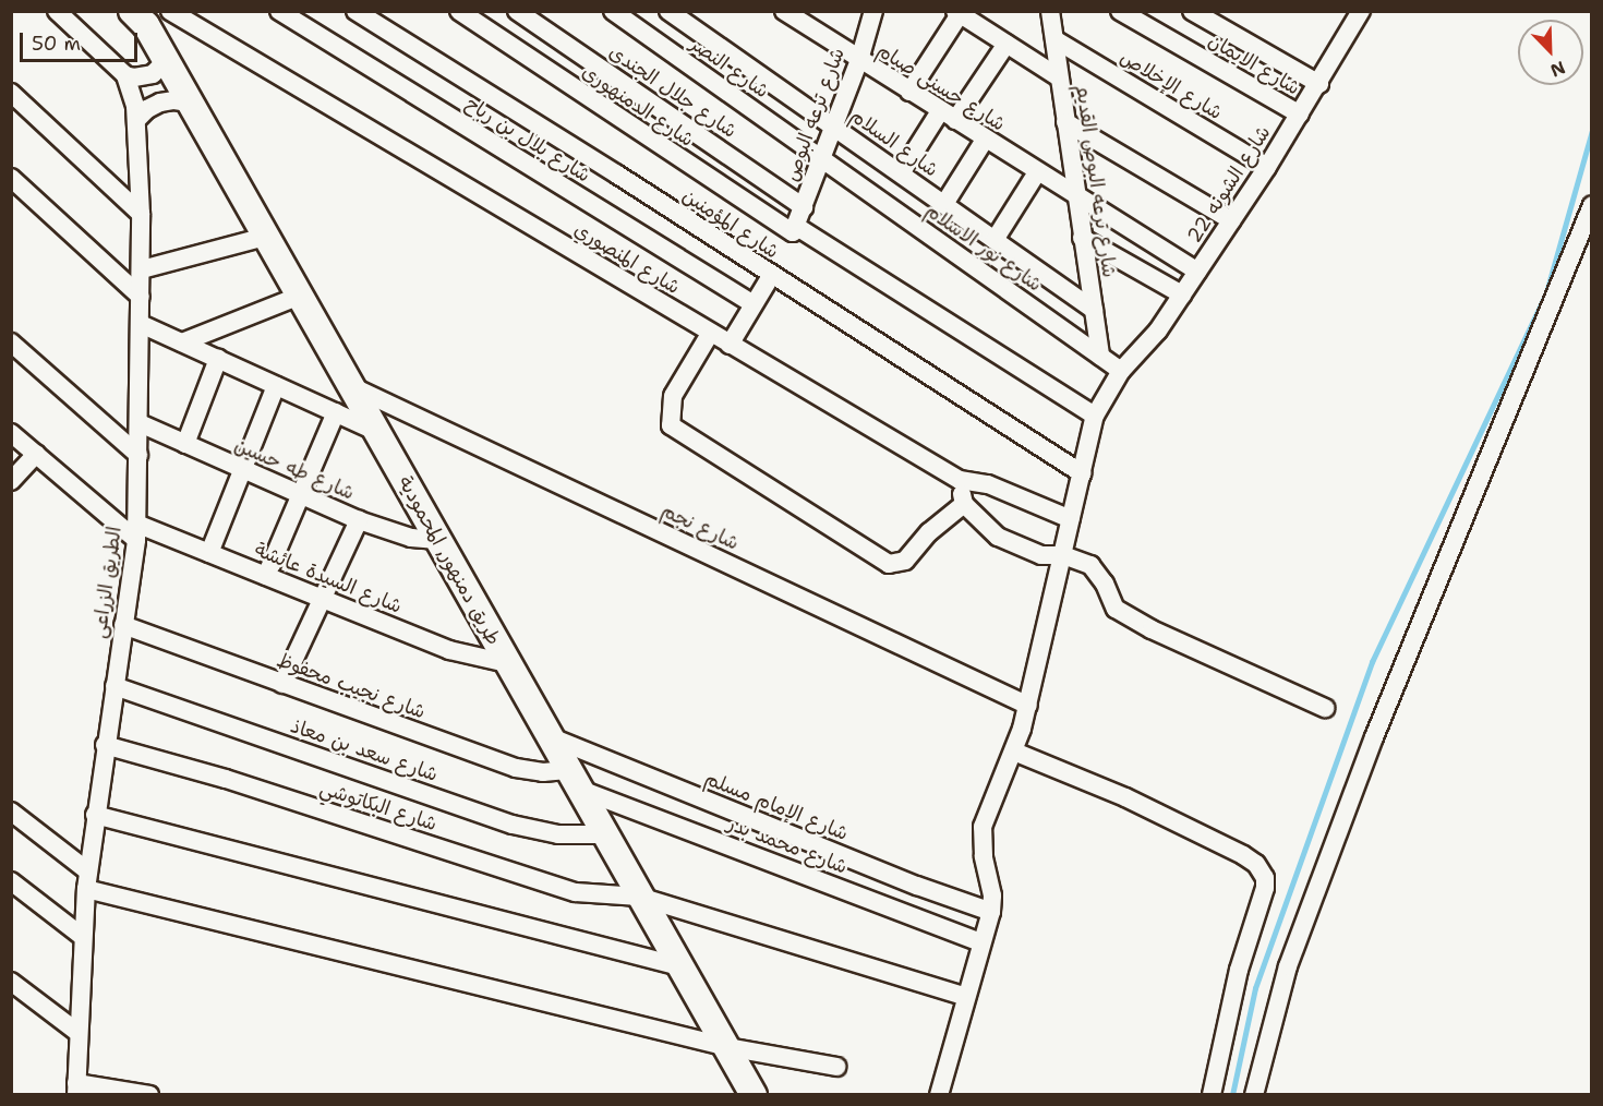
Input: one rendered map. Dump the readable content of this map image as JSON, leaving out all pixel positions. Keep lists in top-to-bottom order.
{
  "streets": {
    "main road": ["طريق دمنهور, المحمودية"],
    "street": [
      "شارع الايمان",
      "شارع النصر",
      "شارع الإخلاص",
      "شارع حسنى صيام",
      "شارع جلال الجندى",
      "شارع الدمنهورى",
      "شارع ترعه البوص",
      "شارع بلال بن رباح",
      "شارع السلام",
      "شارع ترعه البوص القديم",
      "شارع الشونه 22",
      "شارع المؤمنين",
      "شارع نور الاسلام",
      "شارع المنصوري",
      "شارع طه حسين",
      "شارع نجم",
      "شارع السيدة عائشة",
      "الطريق الزراعى",
      "شارع نجيب محفوظ",
      "شارع سعد بن معاذ",
      "شارع البكاتوشي",
      "شارع الإمام مسلم",
      "شارع محمد بدر"
    ]
  },
  "crossings": [
    ["شارع الايمان", "شارع الشونه 22"],
    ["شارع النصر", "شارع ترعه البوص"],
    ["شارع النصر", "شارع نور الاسلام"],
    ["شارع الإخلاص", "شارع ترعه البوص القديم"],
    ["شارع الإخلاص", "شارع الشونه 22"],
    ["شارع حسنى صيام", "شارع ترعه البوص"],
    ["شارع حسنى صيام", "شارع ترعه البوص القديم"],
    ["شارع حسنى صيام", "شارع الشونه 22"],
    ["شارع جلال الجندى", "شارع ترعه البوص"],
    ["شارع الدمنهورى", "شارع ترعه البوص"],
    ["شارع الدمنهورى", "شارع الشونه 22"],
    ["شارع ترعه البوص", "شارع السلام"],
    ["شارع ترعه البوص", "شارع نور الاسلام"],
    ["شارع السلام", "شارع ترعه البوص القديم"],
    ["شارع ترعه البوص القديم", "شارع نور الاسلام"],
    ["شارع الشونه 22", "شارع المؤمنين"],
    ["شارع الشونه 22", "شارع نور الاسلام"],
    ["شارع الشونه 22", "شارع المنصوري"],
    ["شارع الشونه 22", "شارع نجم"],
    ["شارع الشونه 22", "شارع الإمام مسلم"],
    ["شارع طه حسين", "طريق دمنهور, المحمودية"],
    ["شارع طه حسين", "الطريق الزراعى"],
    ["شارع نجم", "طريق دمنهور, المحمودية"],
    ["طريق دمنهور, المحمودية", "شارع السيدة عائشة"],
    ["طريق دمنهور, المحمودية", "شارع نجيب محفوظ"],
    ["طريق دمنهور, المحمودية", "شارع سعد بن معاذ"],
    ["طريق دمنهور, المحمودية", "شارع البكاتوشي"],
    ["طريق دمنهور, المحمودية", "شارع الإمام مسلم"],
    ["طريق دمنهور, المحمودية", "شارع محمد بدر"],
    ["شارع السيدة عائشة", "الطريق الزراعى"],
    ["الطريق الزراعى", "شارع نجيب محفوظ"],
    ["الطريق الزراعى", "شارع سعد بن معاذ"],
    ["الطريق الزراعى", "شارع البكاتوشي"],
    ["شارع نجيب محفوظ", "شارع محمد بدر"]
  ],
  "scale_bar": "50 m",
  "north": "bottom right"
}
